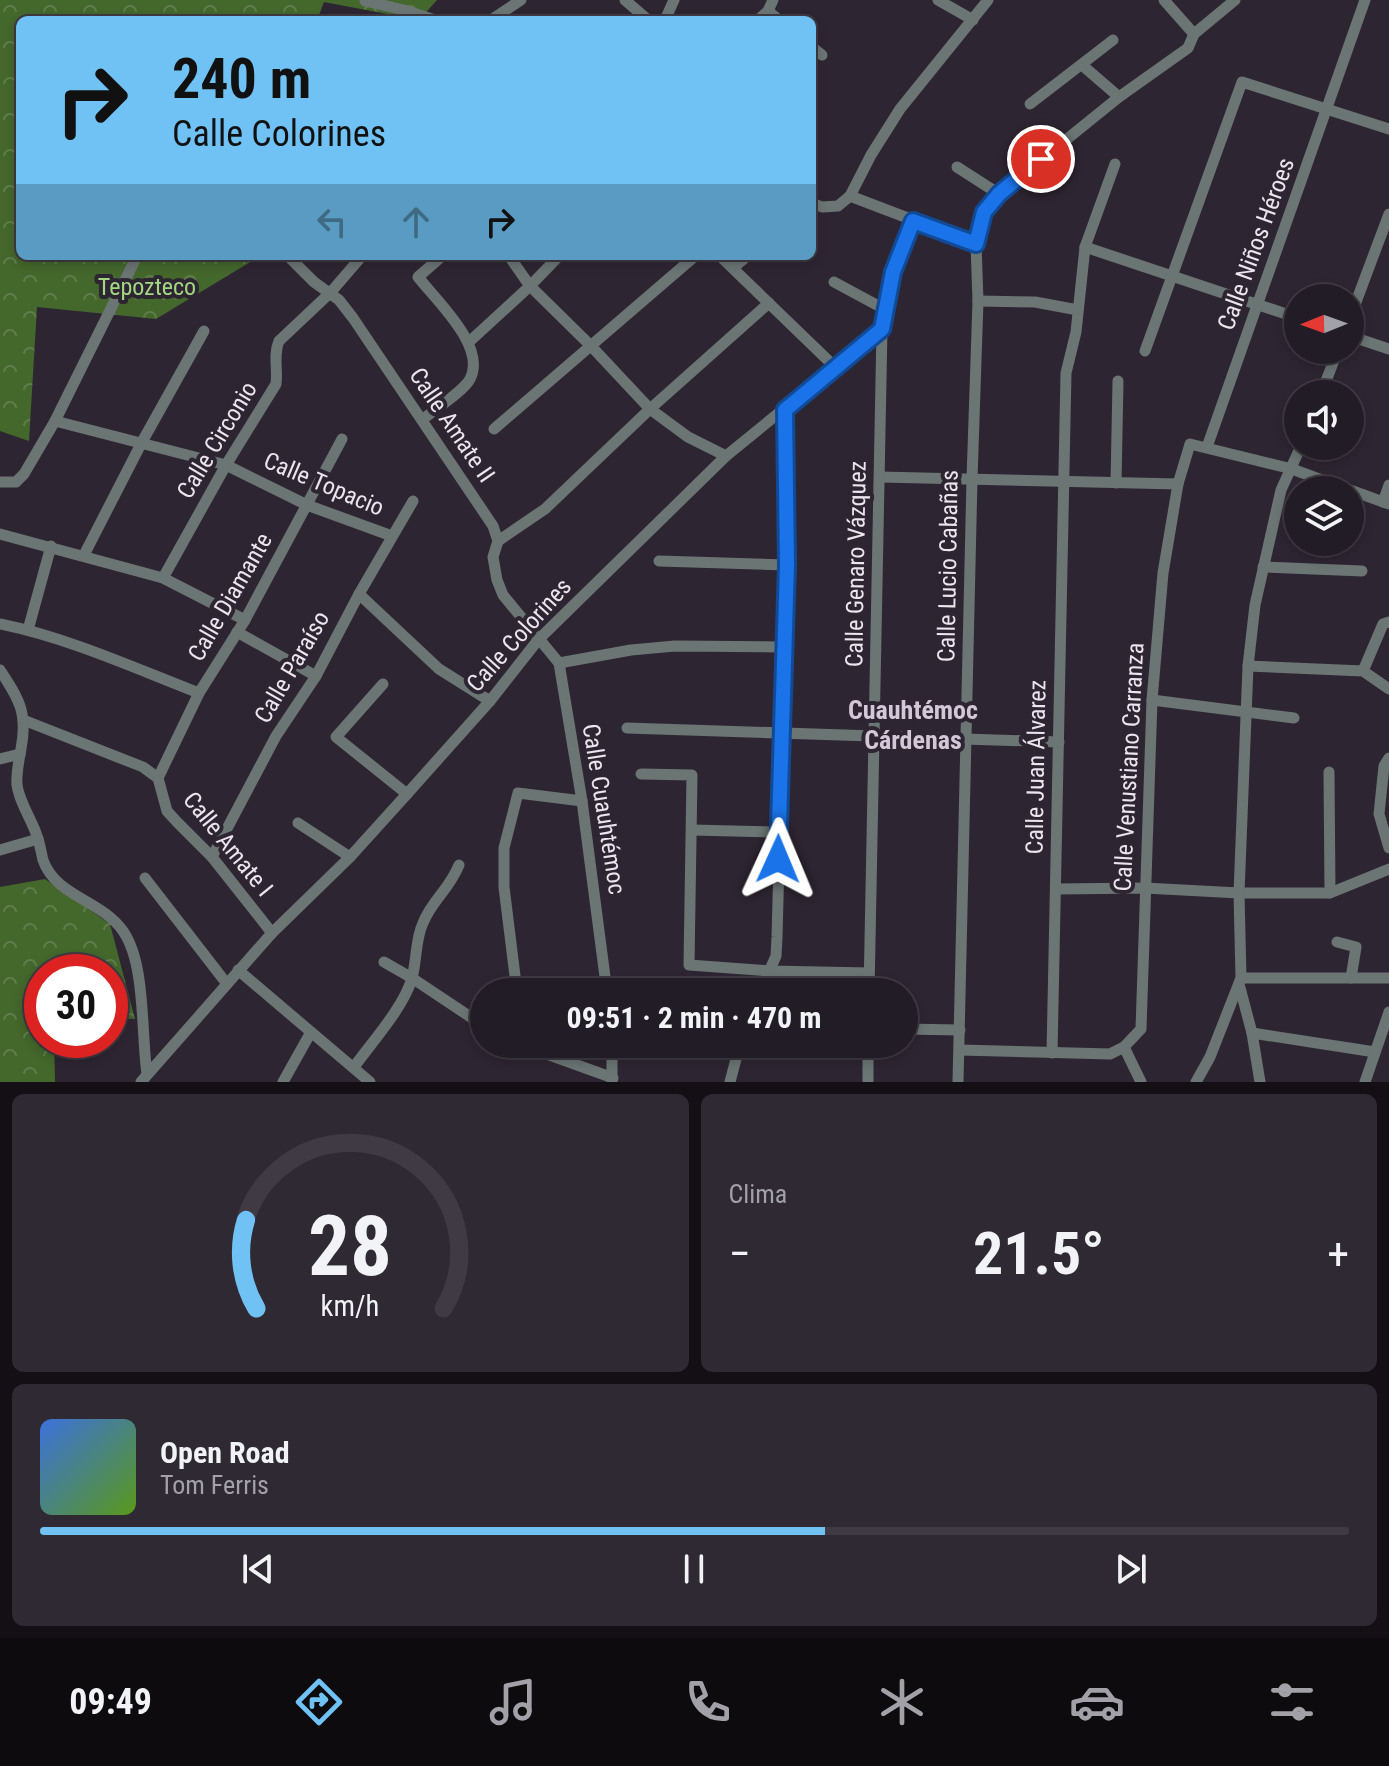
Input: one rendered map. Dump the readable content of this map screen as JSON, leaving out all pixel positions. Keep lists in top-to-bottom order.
{
  "streets": {
    "street": [
      "Calle Niños Héroes",
      "Calle Amate II",
      "Calle Circonio",
      "Calle Topacio",
      "Calle Genaro Vázquez",
      "Calle Lucio Cabañas",
      "Calle Diamante",
      "Calle Colorines",
      "Calle Paraíso",
      "Calle Juan Álvarez",
      "Calle Venustiano Carranza",
      "Calle Cuauhtémoc",
      "Calle Amate I"
    ]
  },
  "crossings": [
    ["Calle Amate II", "Calle Circonio"],
    ["Calle Amate II", "Calle Colorines"],
    ["Calle Circonio", "Calle Topacio"],
    ["Calle Topacio", "Calle Diamante"],
    ["Calle Topacio", "Calle Paraíso"],
    ["Calle Genaro Vázquez", "Calle Colorines"],
    ["Calle Diamante", "Calle Amate I"],
    ["Calle Colorines", "Calle Amate I"],
    ["Calle Paraíso", "Calle Amate I"]
  ],
  "districts": ["Cuauhtémoc Cárdenas"],
  "parks": ["Tepozteco"],
  "north": "left",
  "page": {
    "turn": ["240 m", "Calle Colorines"],
    "limit": "30",
    "trip": "09:51 · 2 min · 470 m",
    "tile": "Clima",
    "heat": ["−", "21.5°", "+"],
    "song": ["Open Road", "Tom Ferris"],
    "tabs": "09:49",
    "gauge": ["28", "km/h"]
  }
}
